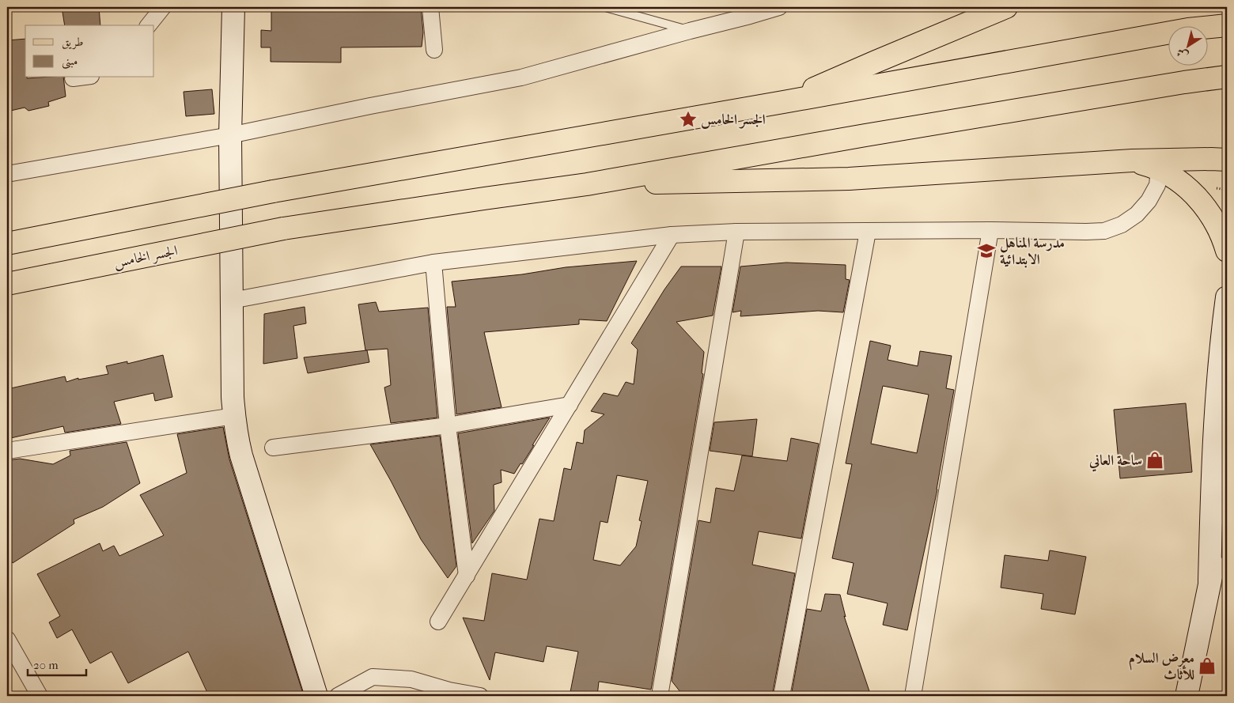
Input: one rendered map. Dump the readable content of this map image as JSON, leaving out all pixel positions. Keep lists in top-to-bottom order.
{
  "streets": {
    "main road": ["الجسر الخامس"]
  },
  "places": {
    "place": ["الجسر الخامس"],
    "school or university": ["مدرسة المناهل الابتدائية"],
    "shop": ["ساحة العاني", "معرض السلام للأثاث"]
  },
  "legend": ["طريق", "مبنى"],
  "scale_bar": "20 m",
  "north": "bottom left"
}
